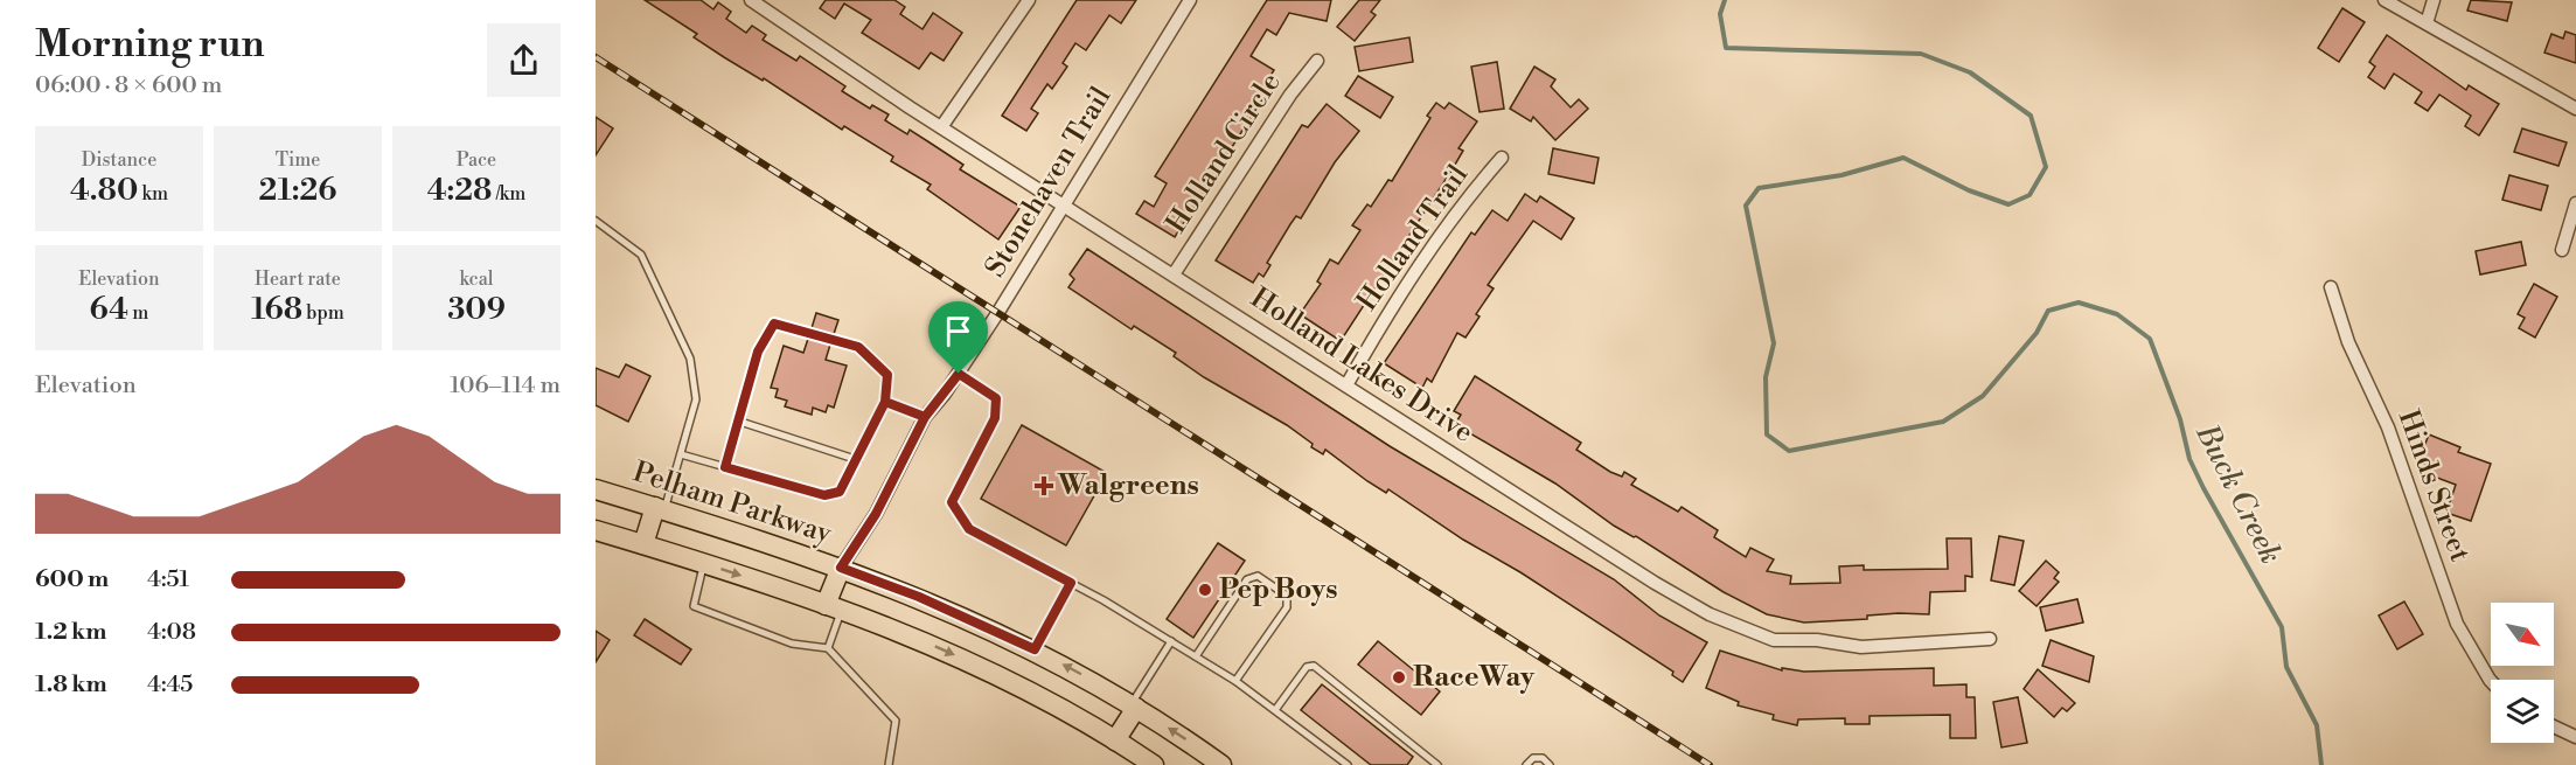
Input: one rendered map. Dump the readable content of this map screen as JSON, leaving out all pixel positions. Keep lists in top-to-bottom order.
{
  "streets": {
    "main road": ["Pelham Parkway"],
    "street": [
      "Holland Circle",
      "Stonehaven Trail",
      "Holland Trail",
      "Holland Lakes Drive",
      "Hinds Street"
    ]
  },
  "crossings": [
    ["Holland Circle", "Holland Lakes Drive"],
    ["Stonehaven Trail", "Holland Lakes Drive"],
    ["Stonehaven Trail", "Pelham Parkway"],
    ["Holland Trail", "Holland Lakes Drive"]
  ],
  "water": ["Buck Creek"],
  "places": {
    "health": ["Walgreens"],
    "other": ["Pep Boys", "RaceWay"]
  },
  "north": "bottom right",
  "page": {
    "heading": ["Morning run", "06:00 · 8 × 600 m"],
    "stats": [
      ["Distance", "4.80 km"],
      ["Time", "21:26"],
      ["Pace", "4:28 /km"],
      ["Elevation", "64 m"],
      ["Heart rate", "168 bpm"],
      ["kcal", "309"]
    ],
    "chart": ["Elevation", "106–114 m"],
    "list": [
      {
        "name": "600 m",
        "note": "4:51"
      },
      {
        "name": "1.2 km",
        "note": "4:08"
      },
      {
        "name": "1.8 km",
        "note": "4:45"
      }
    ]
  }
}
